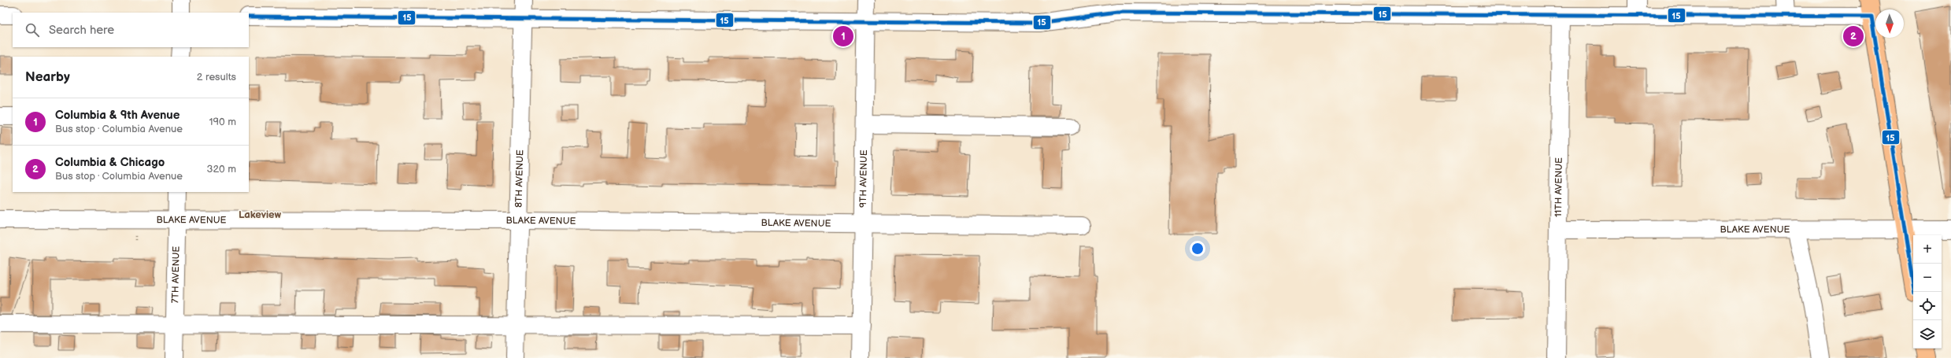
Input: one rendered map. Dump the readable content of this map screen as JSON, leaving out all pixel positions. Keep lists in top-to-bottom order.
{
  "streets": {
    "street": [
      "8TH AVENUE",
      "9TH AVENUE",
      "11TH AVENUE",
      "BLAKE AVENUE",
      "7TH AVENUE"
    ]
  },
  "crossings": [
    ["8TH AVENUE", "BLAKE AVENUE"],
    ["9TH AVENUE", "BLAKE AVENUE"],
    ["11TH AVENUE", "BLAKE AVENUE"],
    ["BLAKE AVENUE", "7TH AVENUE"]
  ],
  "districts": ["Lakeview"],
  "lines": ["transit line 15"],
  "north": "bottom",
  "page": {
    "search": "Search here",
    "pins": ["1", "2"],
    "heading": ["Nearby", "2 results"],
    "list": [
      {
        "mark": "1",
        "name": "Columbia & 9th Avenue",
        "note": "Bus stop · Columbia Avenue",
        "value": "190 m"
      },
      {
        "mark": "2",
        "name": "Columbia & Chicago",
        "note": "Bus stop · Columbia Avenue",
        "value": "320 m"
      }
    ],
    "map_buttons": ["+", "−"]
  }
}
